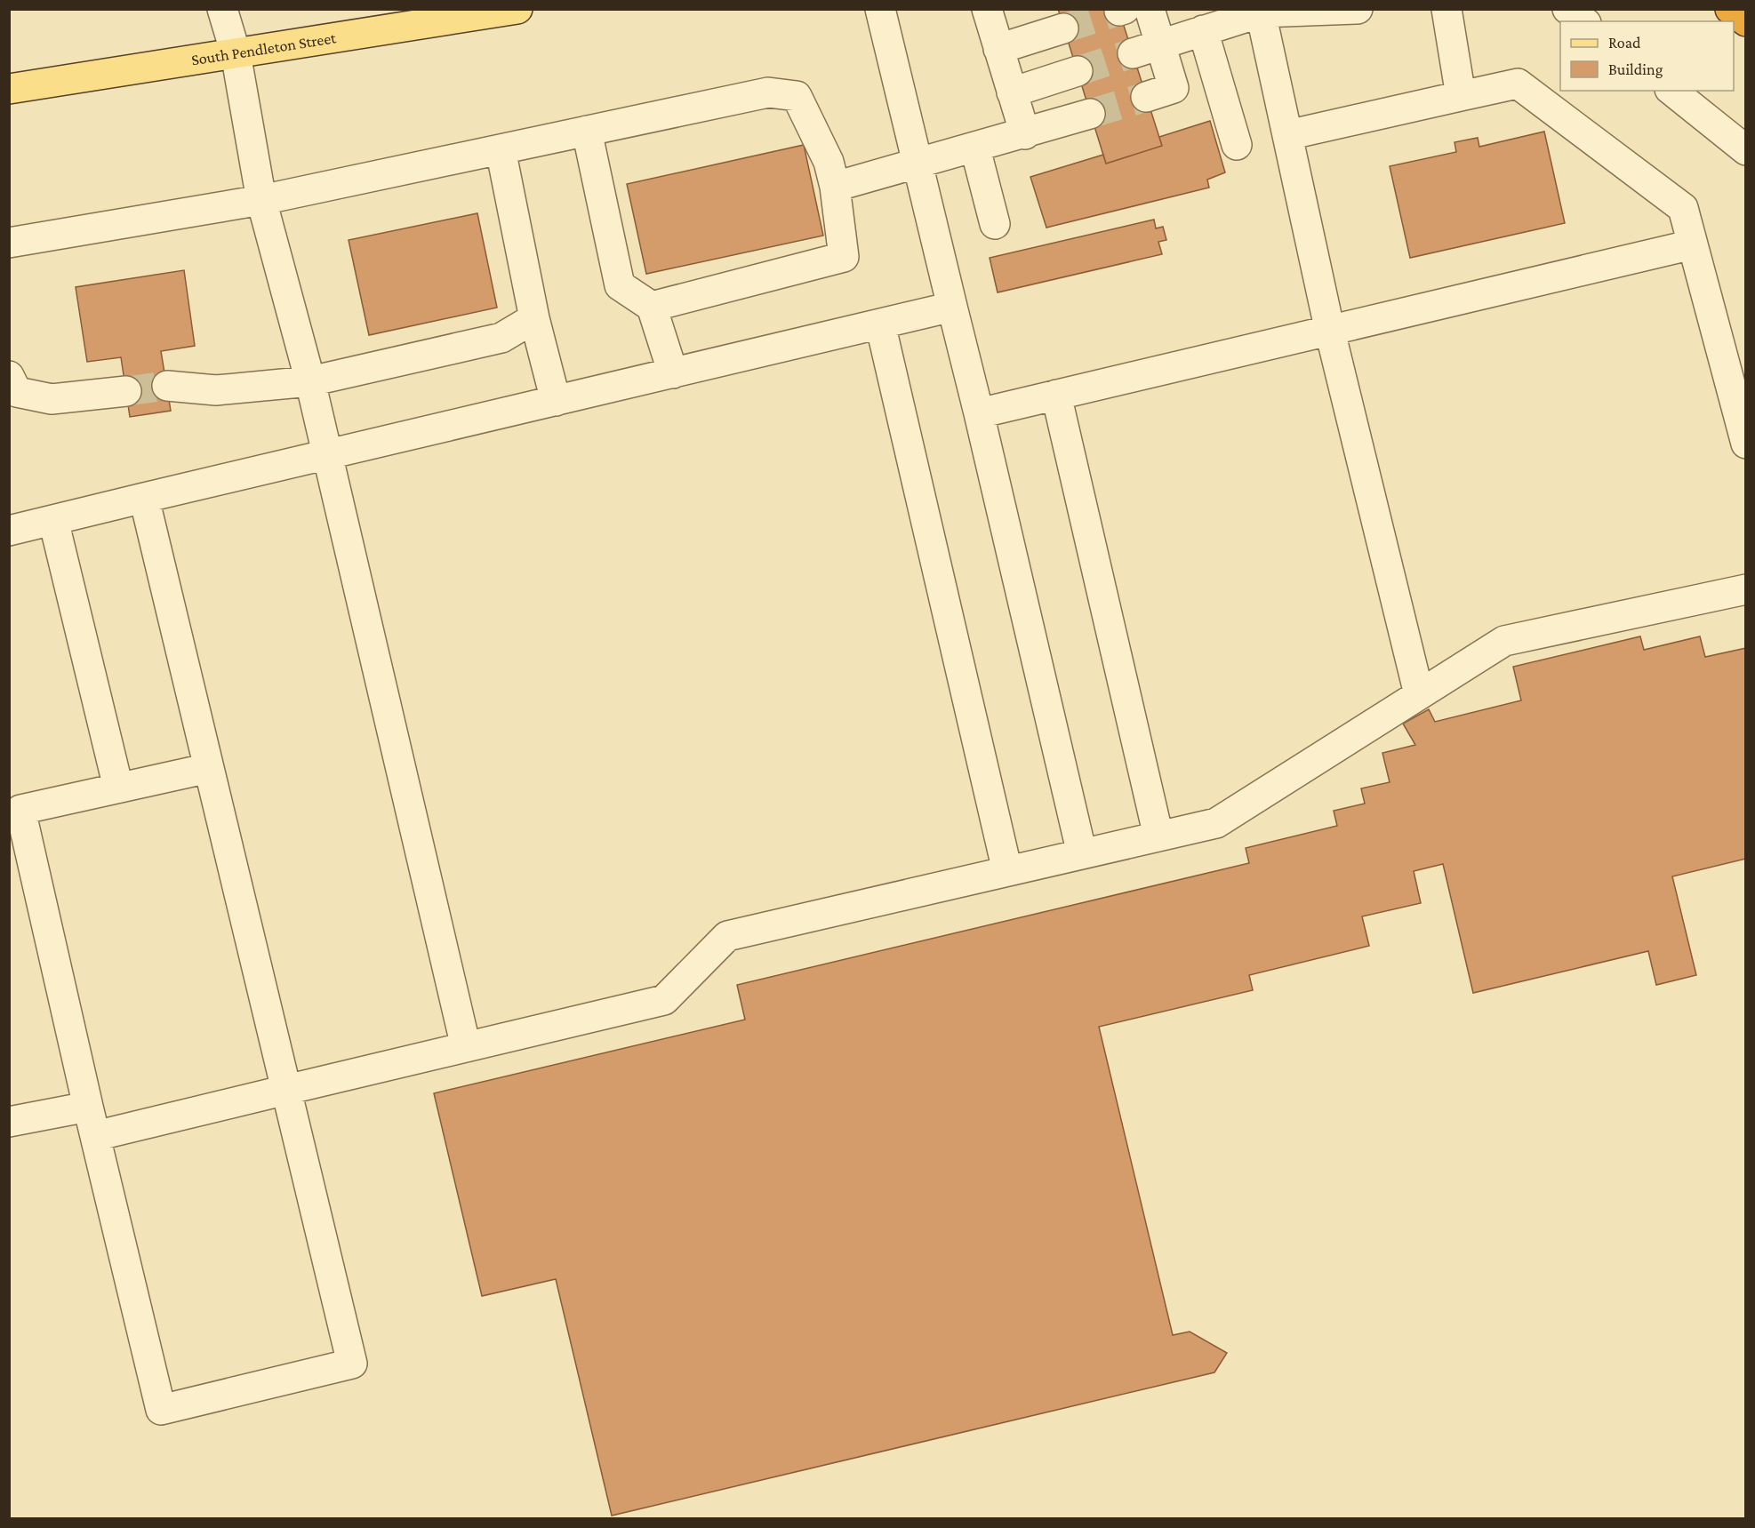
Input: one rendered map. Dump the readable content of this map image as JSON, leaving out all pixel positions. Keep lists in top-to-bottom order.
{
  "streets": {
    "main road": ["South Pendleton Street"]
  },
  "legend": ["Road", "Building"]
}
